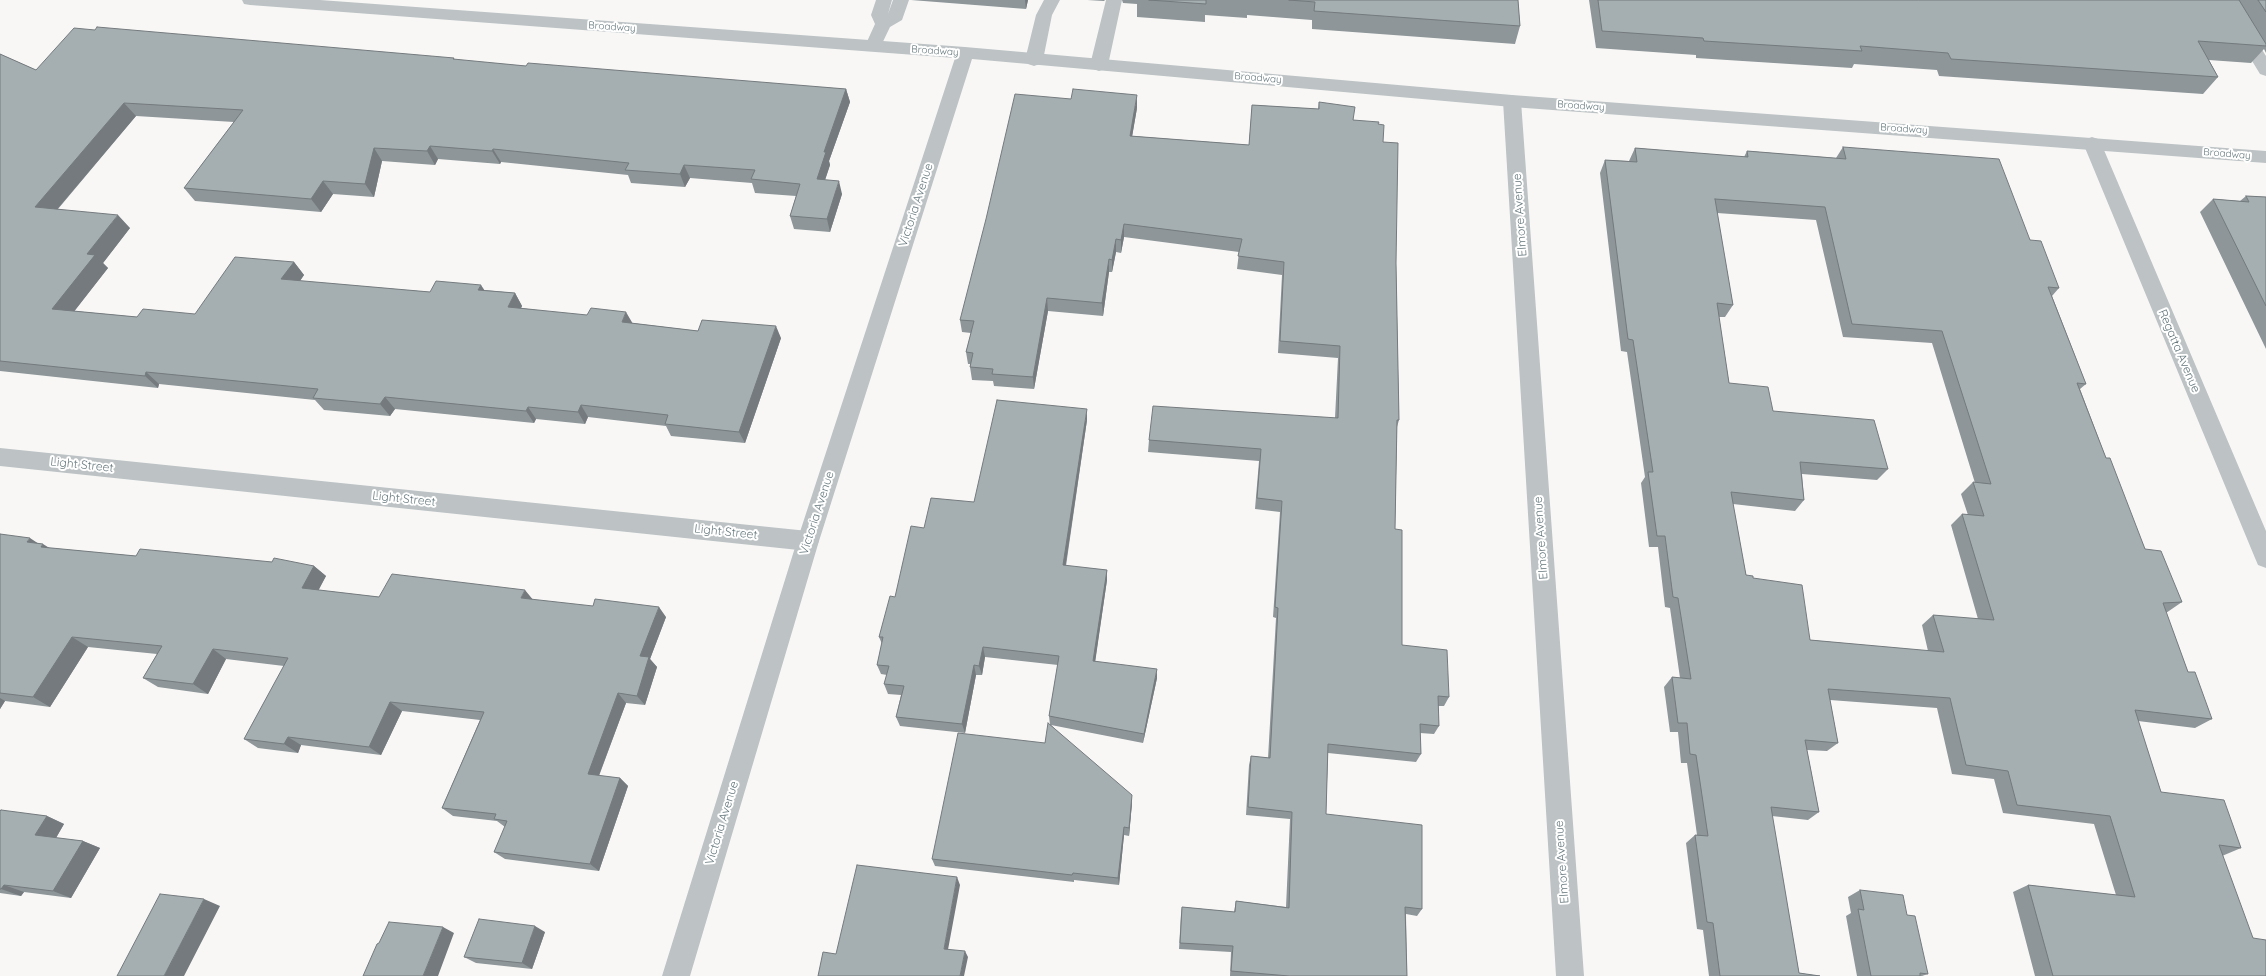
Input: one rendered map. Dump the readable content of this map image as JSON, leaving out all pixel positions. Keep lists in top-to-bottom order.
{
  "streets": {
    "street": [
      "Broadway",
      "Victoria Avenue",
      "Elmore Avenue",
      "Regatta Avenue",
      "Light Street"
    ]
  },
  "crossings": [
    ["Broadway", "Victoria Avenue"],
    ["Broadway", "Elmore Avenue"],
    ["Broadway", "Regatta Avenue"],
    ["Victoria Avenue", "Light Street"]
  ]
}
